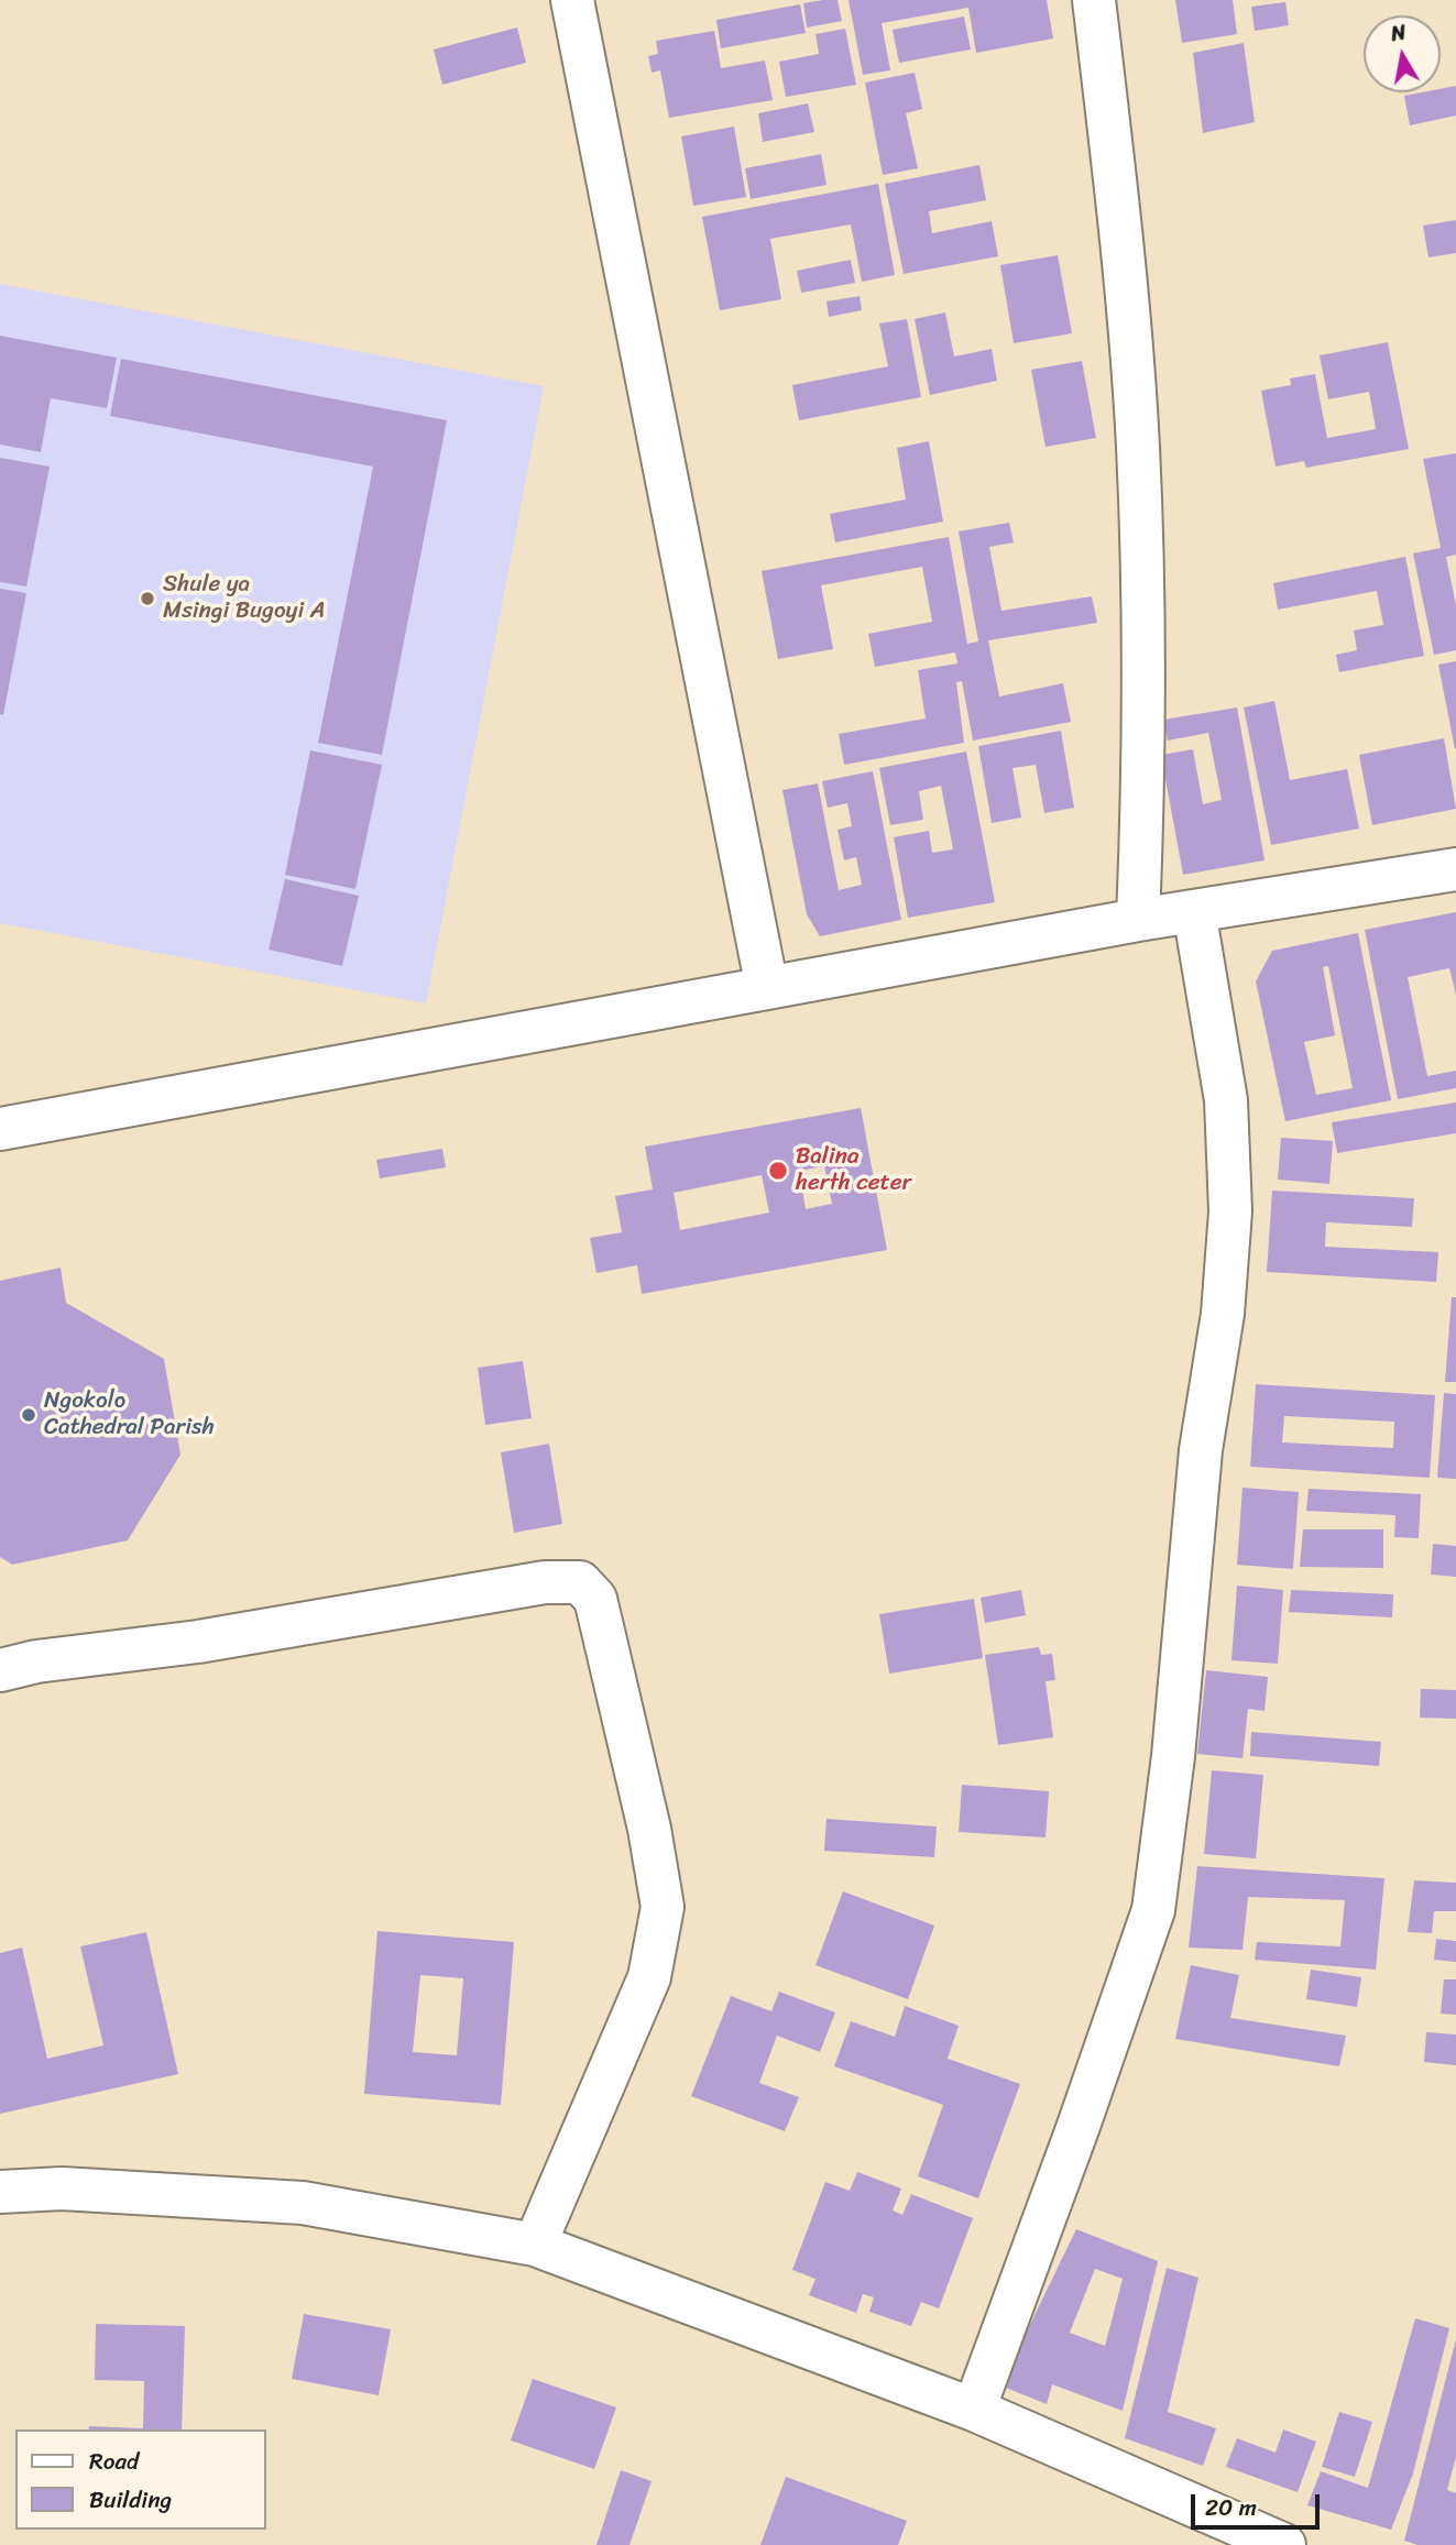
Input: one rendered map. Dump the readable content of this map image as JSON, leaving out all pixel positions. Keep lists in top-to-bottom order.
{
  "places": ["Shule ya Msingi Bugoyi A", "Balina herth ceter", "Ngokolo Cathedral Parish"],
  "legend": ["Road", "Building"],
  "scale_bar": "20 m",
  "north": "top"
}
